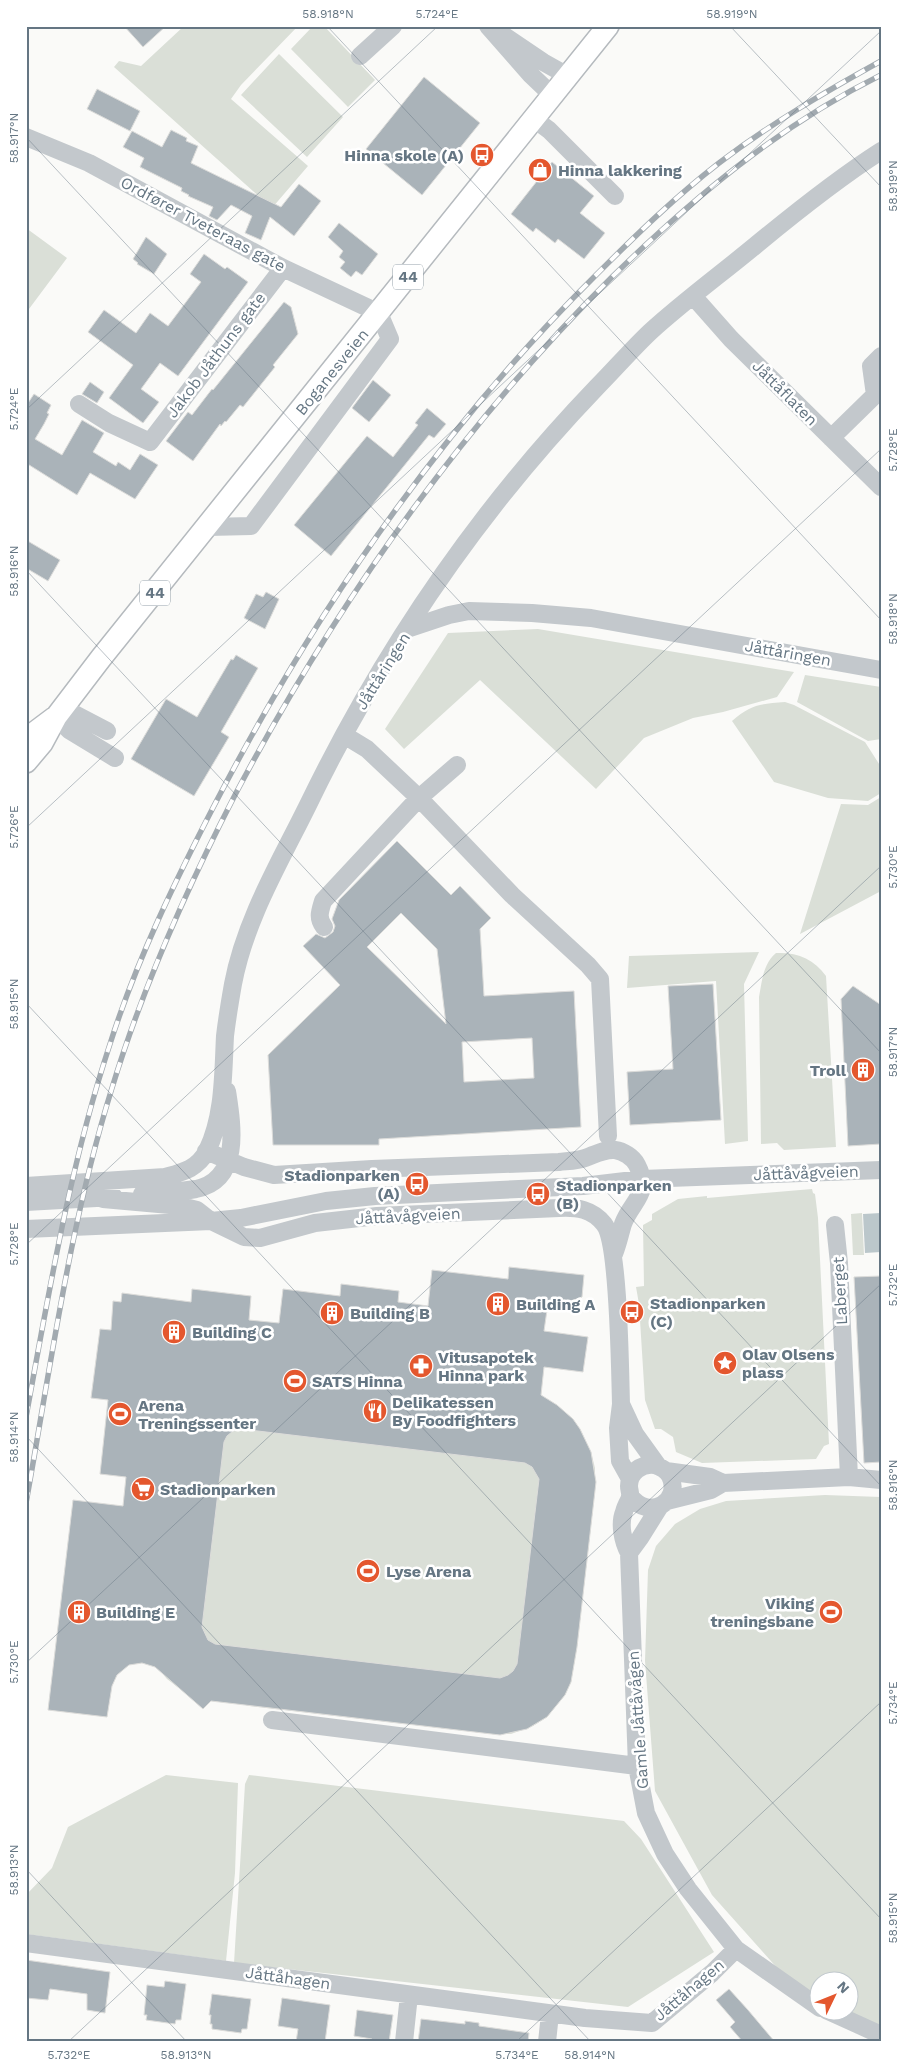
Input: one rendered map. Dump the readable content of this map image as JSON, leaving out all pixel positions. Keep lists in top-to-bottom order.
{
  "streets": {
    "main road": ["44", "Boganesveien"],
    "street": [
      "Ordfører Tveteraas gate",
      "Jakob Jåthuns gate",
      "Jåttåflaten",
      "Jåttåringen",
      "Jåttåvågveien",
      "Laberget",
      "Gamle Jåttåvågen",
      "Jåttåhagen"
    ]
  },
  "crossings": [
    ["Ordfører Tveteraas gate", "Jakob Jåthuns gate"],
    ["Ordfører Tveteraas gate", "Boganesveien"],
    ["Jåttåringen", "Jåttåvågveien"],
    ["Gamle Jåttåvågen", "Jåttåhagen"]
  ],
  "places": {
    "bus stop": [
      "Hinna skole (A)",
      "Stadionparken (A)",
      "Stadionparken (B)",
      "Stadionparken (C)"
    ],
    "shop": ["Hinna lakkering"],
    "building": [
      "Troll",
      "Building A",
      "Building B",
      "Building C",
      "Building E"
    ],
    "place": ["Olav Olsens plass"],
    "pharmacy": ["Vitusapotek Hinna park"],
    "sports": [
      "SATS Hinna",
      "Arena Treningssenter",
      "Lyse Arena",
      "Viking treningsbane"
    ],
    "restaurant": ["Delikatessen By Foodfighters"],
    "supermarket": ["Stadionparken"]
  },
  "north": "top right",
  "coordinates": [
    "58.918°N",
    "5.724°E",
    "58.919°N",
    "58.917°N",
    "5.728°E",
    "58.916°N",
    "5.726°E",
    "5.730°E",
    "58.915°N",
    "5.732°E",
    "58.914°N",
    "5.734°E",
    "58.913°N"
  ]
}
